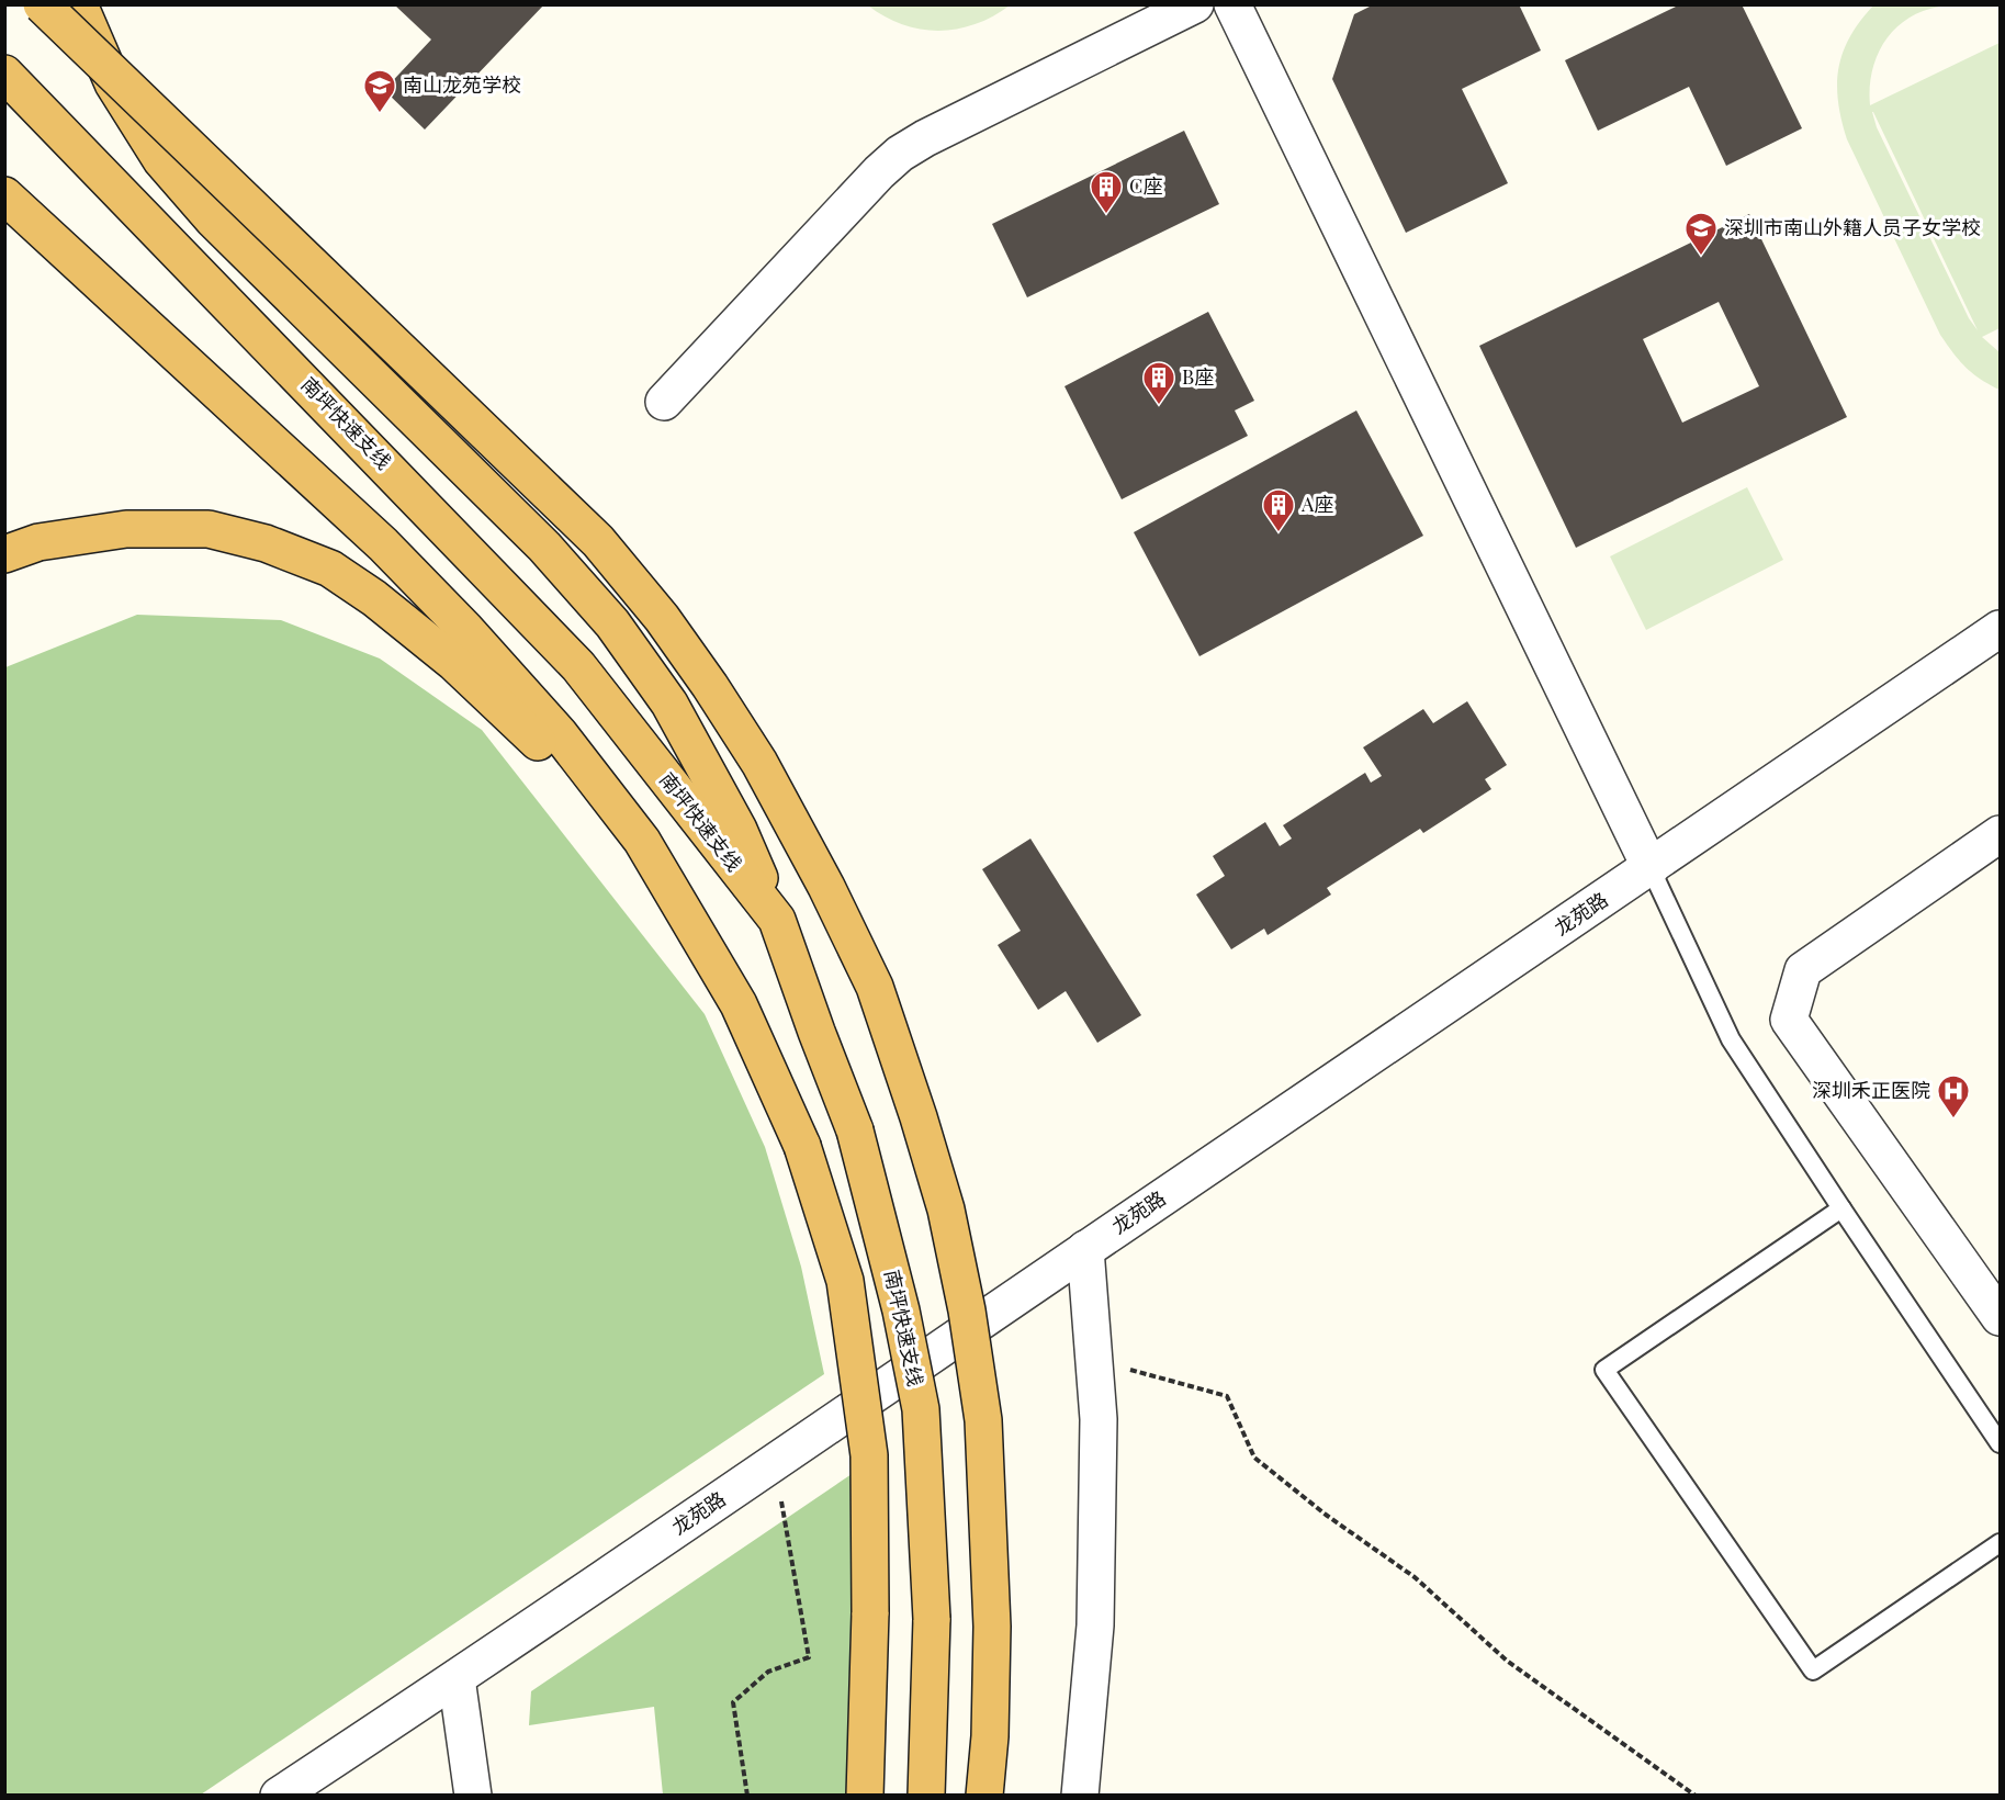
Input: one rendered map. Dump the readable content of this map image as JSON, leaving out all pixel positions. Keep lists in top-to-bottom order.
{
  "streets": {
    "highway": ["南坪快速支线"],
    "street": ["龙苑路"]
  },
  "places": {
    "school or university": ["南山龙苑学校", "深圳市南山外籍人员子女学校"],
    "building": ["C座", "B座", "A座"],
    "hospital": ["深圳禾正医院"]
  }
}
